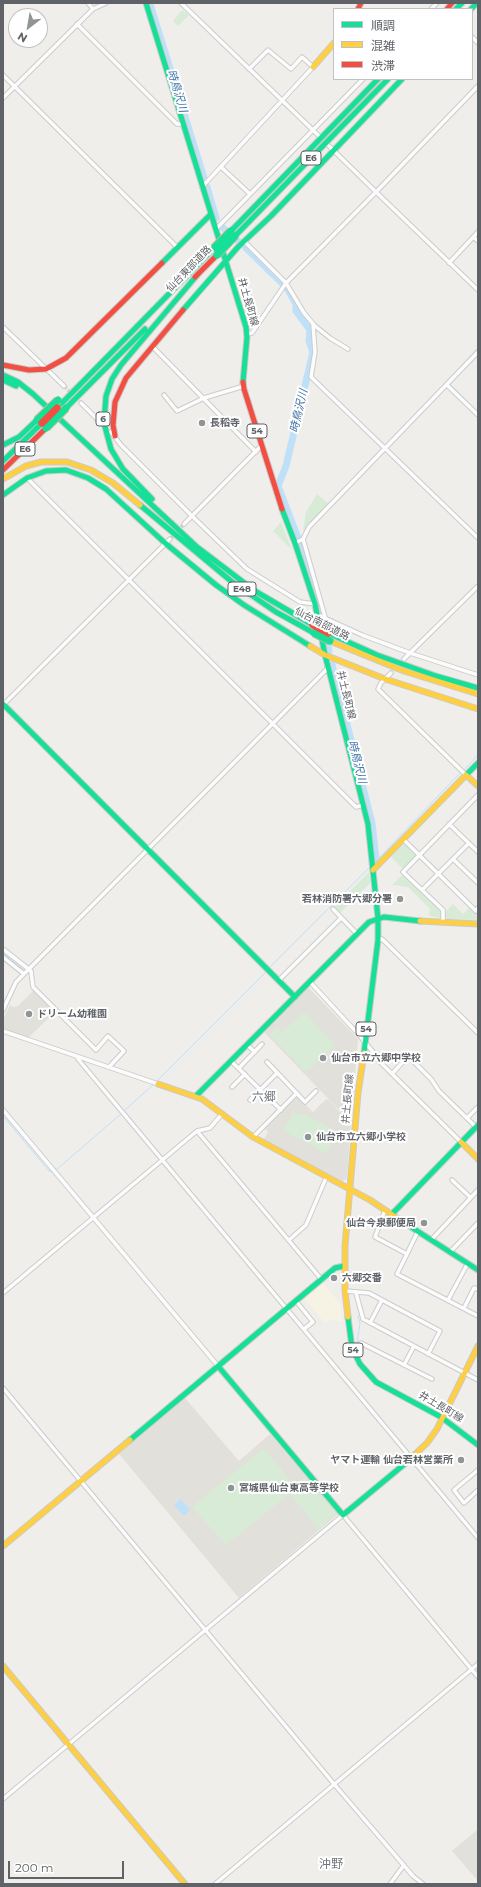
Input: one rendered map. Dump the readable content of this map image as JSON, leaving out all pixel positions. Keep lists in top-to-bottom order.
{
  "streets": {
    "main road": [
      "E6",
      "仙台東部道路",
      "井土長町線",
      "6",
      "54",
      "E48",
      "仙台南部道路"
    ]
  },
  "crossings": [
    ["仙台東部道路", "6"],
    ["6", "仙台南部道路"]
  ],
  "districts": ["六郷", "沖野"],
  "water": ["時鳥沢川"],
  "places": [
    "長稻寺",
    "若林消防署六郷分署",
    "ドリーム幼稚園",
    "仙台市立六郷中学校",
    "仙台市立六郷小学校",
    "仙台今泉郵便局",
    "六郷交番",
    "ヤマト運輸 仙台若林営業所",
    "宮城県仙台東高等学校"
  ],
  "legend": ["順調", "混雑", "渋滞"],
  "scale_bar": "200 m",
  "north": "bottom left"
}
